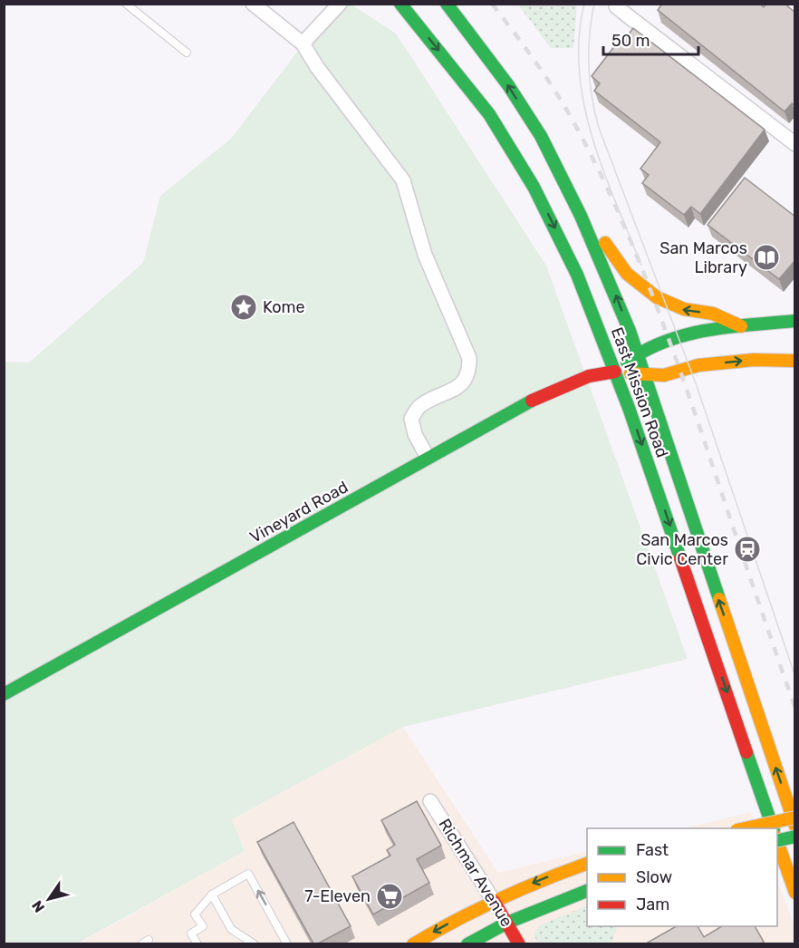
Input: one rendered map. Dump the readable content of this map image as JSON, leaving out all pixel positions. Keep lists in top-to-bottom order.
{
  "streets": {
    "main road": ["East Mission Road", "Vineyard Road", "Richmar Avenue"]
  },
  "crossings": [
    ["East Mission Road", "Vineyard Road"]
  ],
  "places": {
    "library": ["San Marcos Library"],
    "place": ["Kome"],
    "station": ["San Marcos Civic Center"],
    "supermarket": ["7-Eleven"]
  },
  "legend": ["Fast", "Slow", "Jam"],
  "scale_bar": "50 m",
  "north": "bottom left"
}
